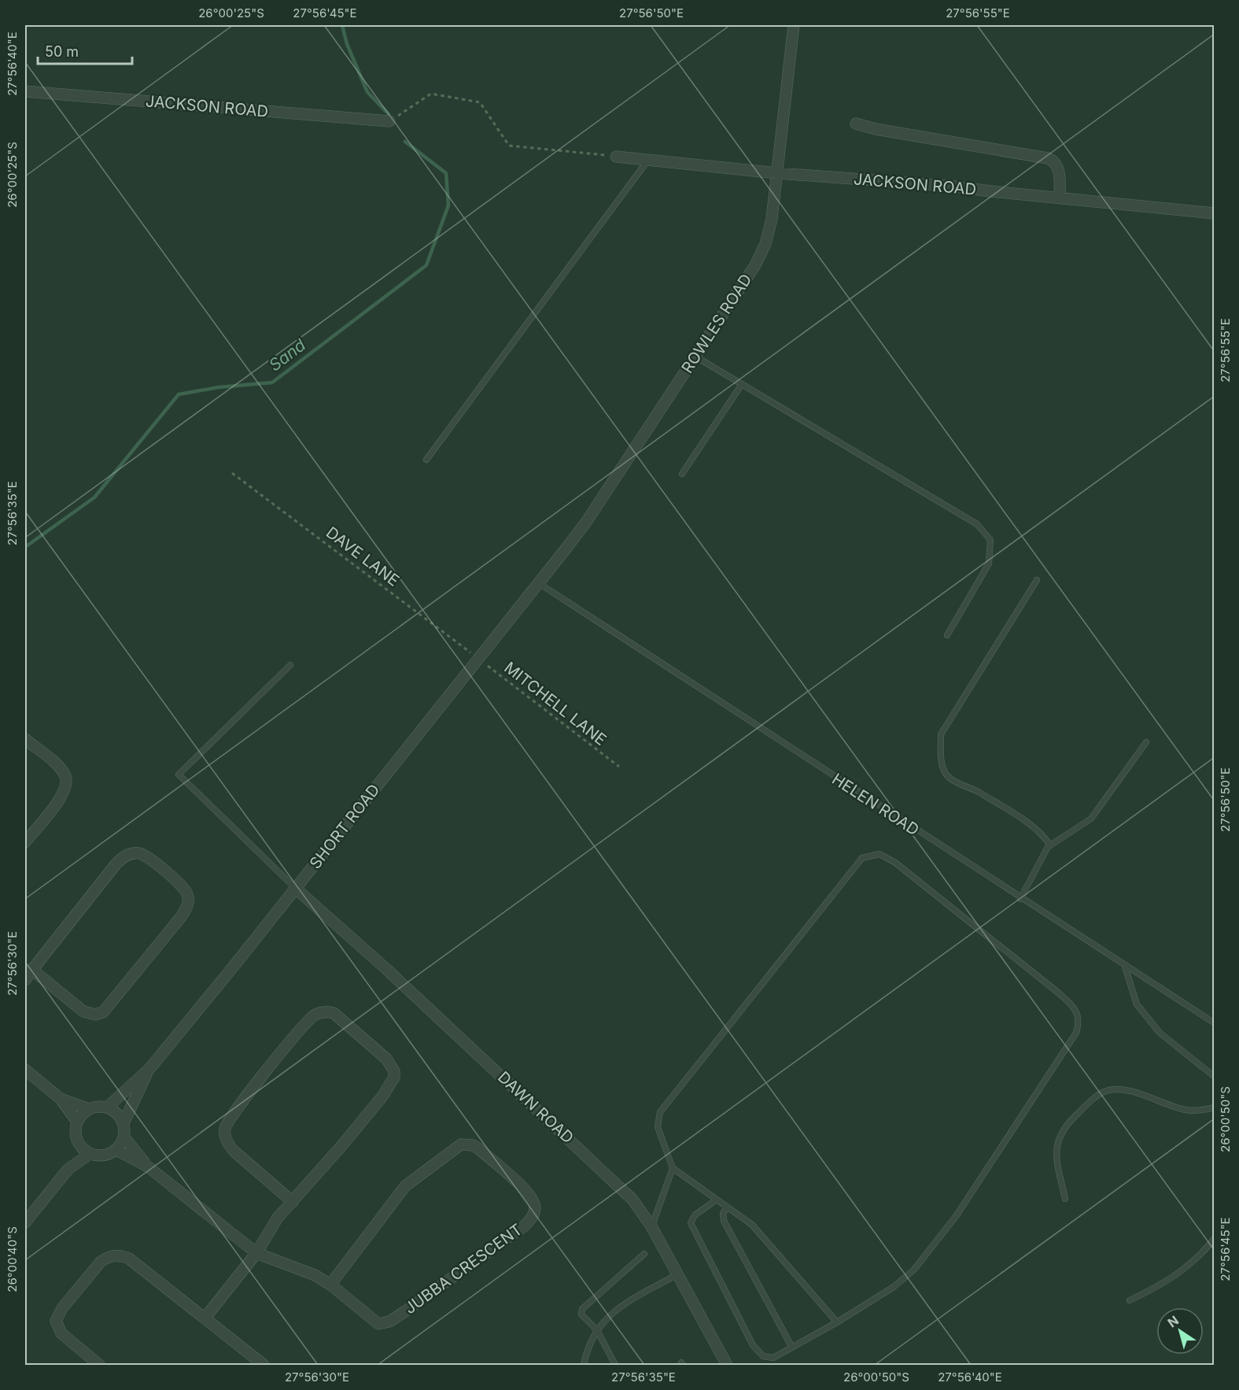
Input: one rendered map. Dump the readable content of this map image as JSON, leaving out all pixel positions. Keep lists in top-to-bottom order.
{
  "streets": {
    "street": [
      "JACKSON ROAD",
      "ROWLES ROAD",
      "SHORT ROAD",
      "DAWN ROAD",
      "JUBBA CRESCENT"
    ],
    "lane": ["HELEN ROAD"],
    "path": ["DAVE LANE", "MITCHELL LANE"]
  },
  "crossings": [
    ["JACKSON ROAD", "ROWLES ROAD"],
    ["ROWLES ROAD", "HELEN ROAD"],
    ["ROWLES ROAD", "SHORT ROAD"],
    ["DAVE LANE", "MITCHELL LANE"],
    ["DAVE LANE", "SHORT ROAD"],
    ["MITCHELL LANE", "SHORT ROAD"],
    ["HELEN ROAD", "SHORT ROAD"],
    ["SHORT ROAD", "DAWN ROAD"]
  ],
  "water": ["Sand"],
  "scale_bar": "50 m",
  "north": "top left",
  "coordinates": [
    "26°00'25\"S",
    "27°56'45\"E",
    "27°56'50\"E",
    "27°56'55\"E",
    "27°56'40\"E",
    "27°56'35\"E",
    "27°56'30\"E",
    "26°00'50\"S",
    "26°00'40\"S"
  ]
}
